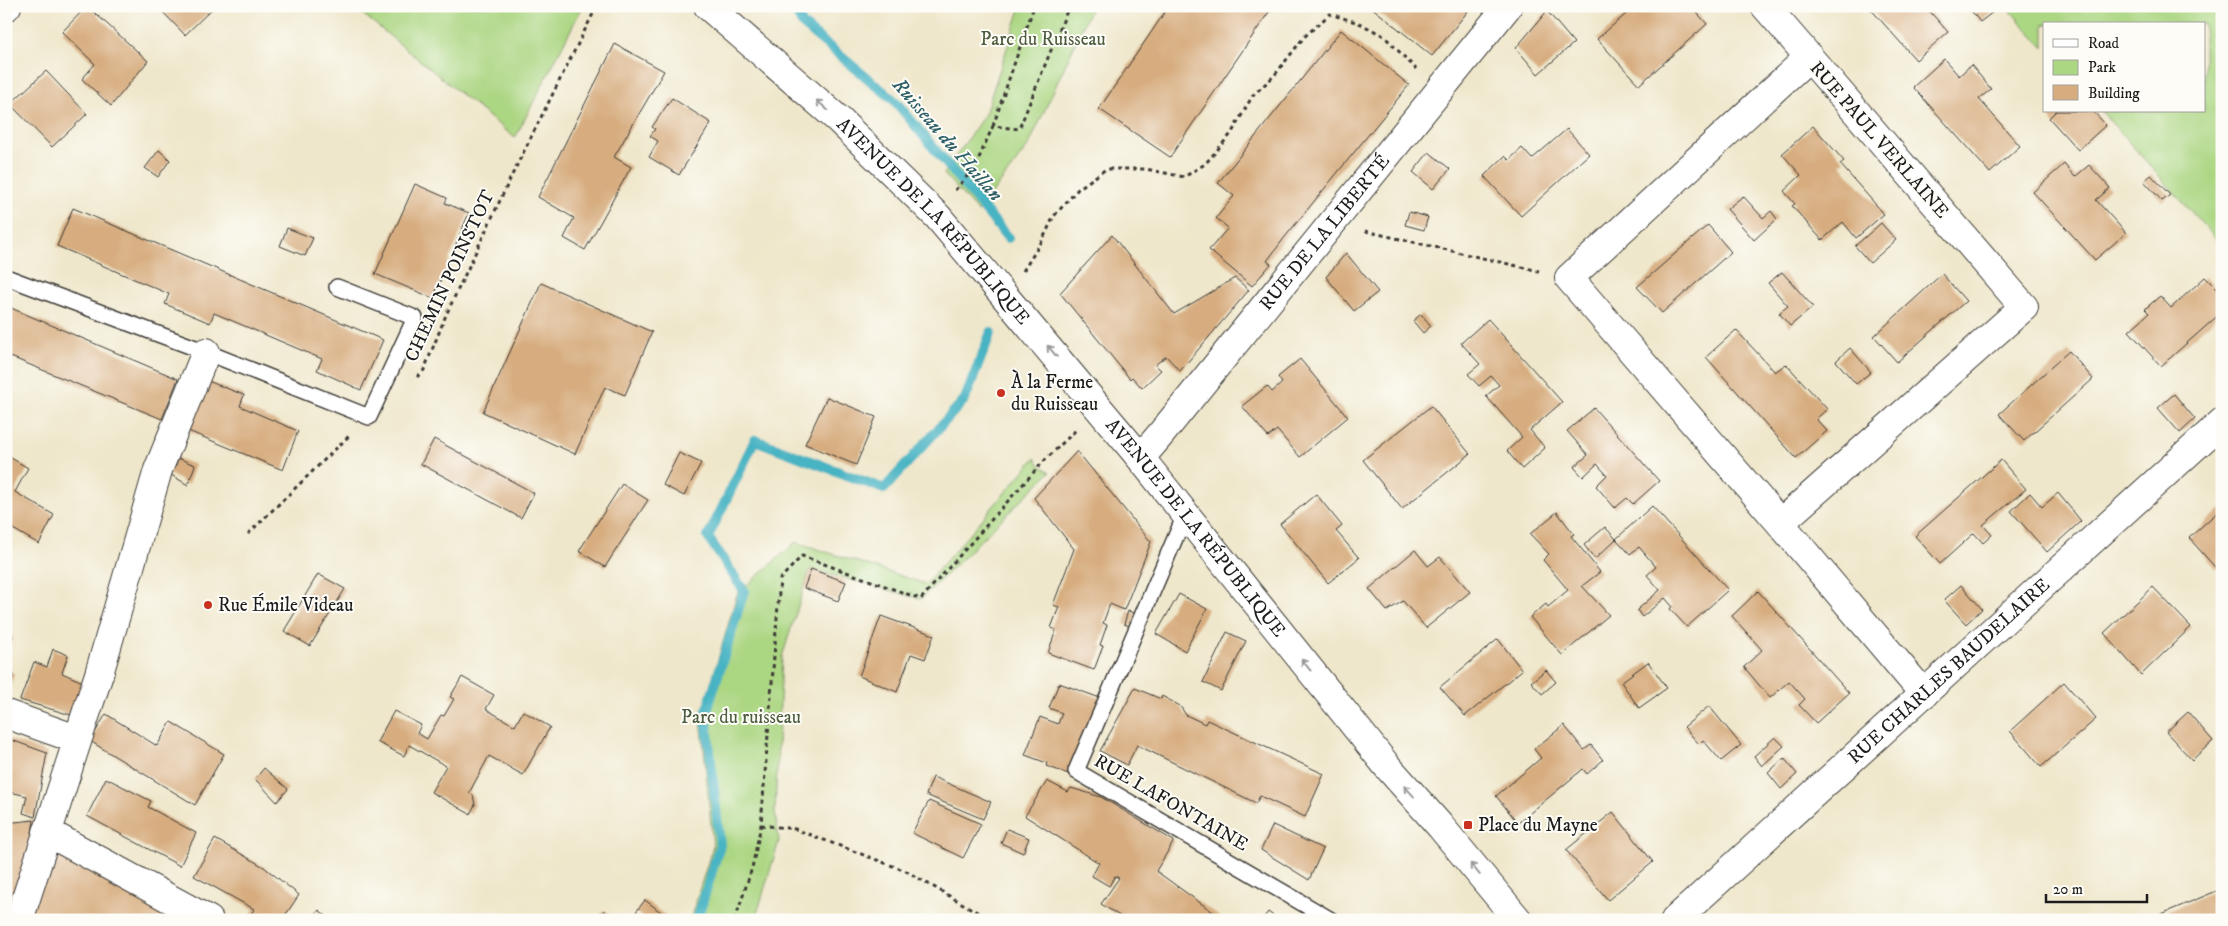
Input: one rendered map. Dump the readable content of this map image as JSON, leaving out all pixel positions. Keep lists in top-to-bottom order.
{
  "streets": {
    "street": [
      "RUE PAUL VERLAINE",
      "AVENUE DE LA RÉPUBLIQUE",
      "RUE DE LA LIBERTÉ",
      "RUE CHARLES BAUDELAIRE"
    ],
    "lane": ["RUE LAFONTAINE"],
    "path": ["CHEMIN POINSTOT"]
  },
  "crossings": [
    ["AVENUE DE LA RÉPUBLIQUE", "RUE DE LA LIBERTÉ"],
    ["AVENUE DE LA RÉPUBLIQUE", "RUE LAFONTAINE"]
  ],
  "one_way": ["AVENUE DE LA RÉPUBLIQUE"],
  "water": ["Ruisseau du Haillan"],
  "parks": ["Parc du Ruisseau", "Parc du ruisseau"],
  "places": {
    "other": ["À la Ferme du Ruisseau", "Rue Émile Videau"],
    "transit": ["Place du Mayne"]
  },
  "legend": ["Road", "Park", "Building"],
  "scale_bar": "20 m"
}
